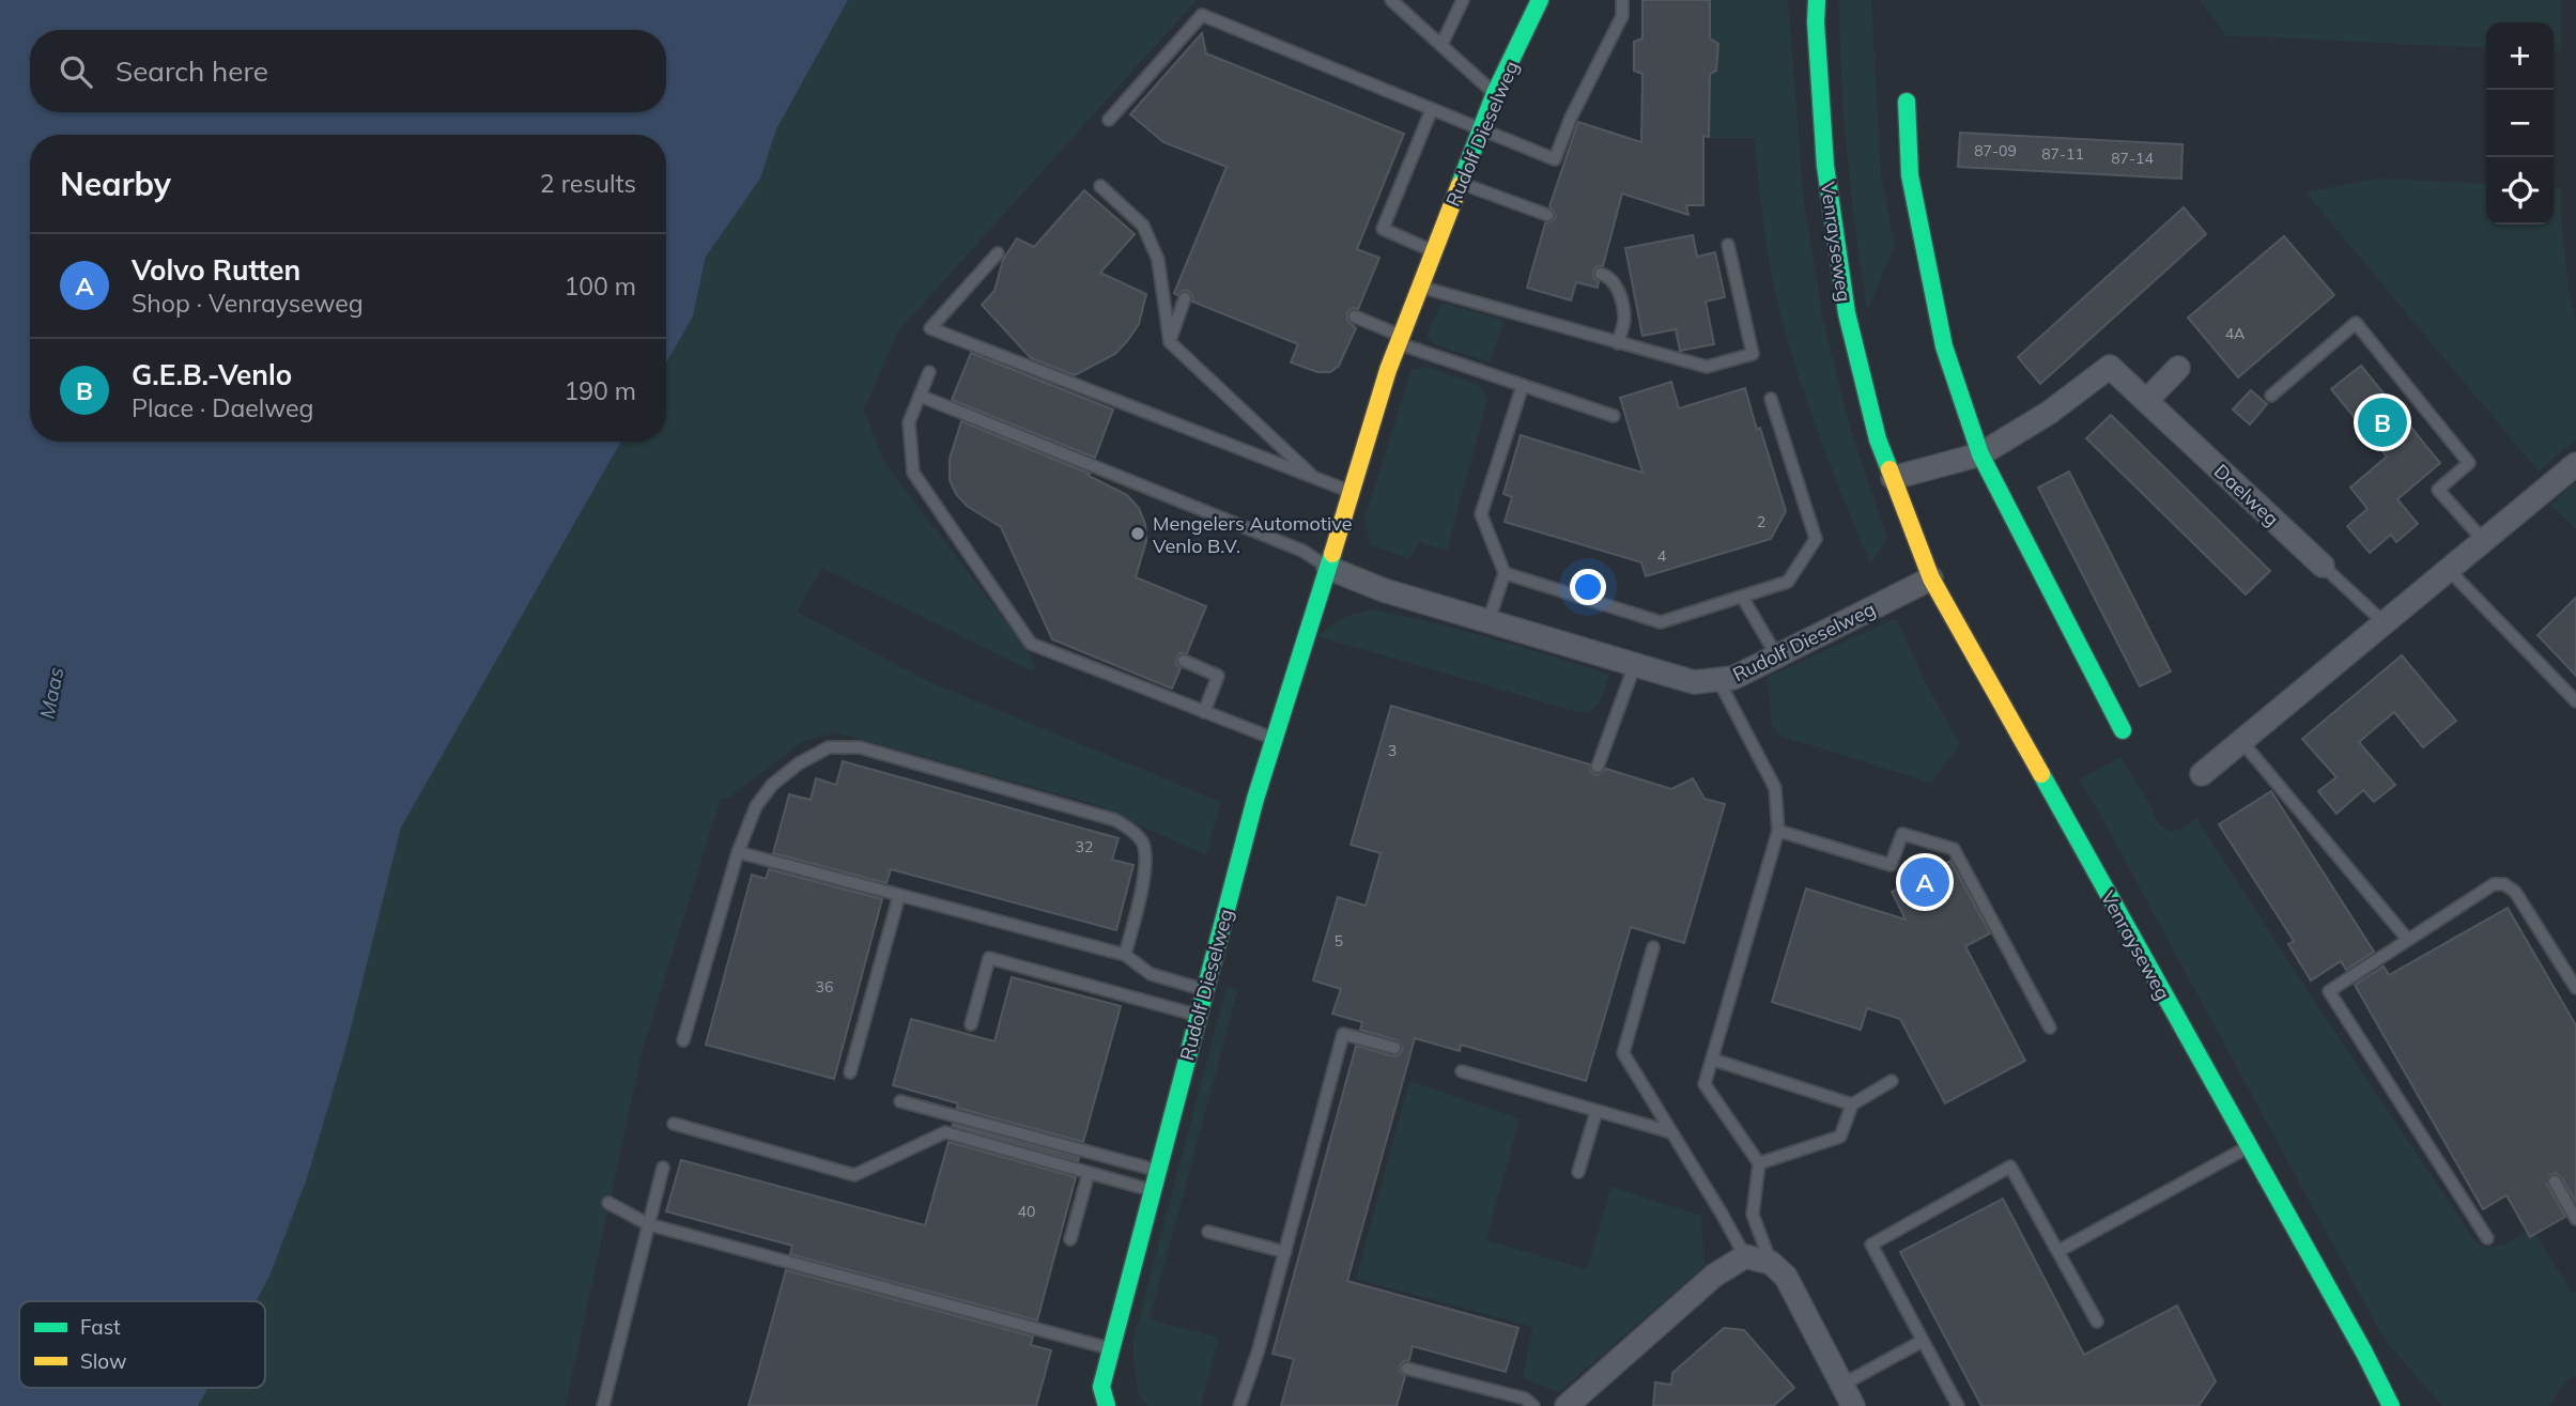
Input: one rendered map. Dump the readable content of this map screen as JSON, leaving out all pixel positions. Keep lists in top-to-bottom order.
{
  "streets": {
    "street": ["Rudolf Dieselweg", "Venrayseweg", "Daelweg"]
  },
  "crossings": [
    ["Rudolf Dieselweg", "Venrayseweg"]
  ],
  "water": ["Maas"],
  "places": ["Mengelers Automotive Venlo B.V."],
  "house_numbers": [
    "87-09",
    "87-11",
    "87-14",
    "4A",
    "2",
    "4",
    "3",
    "32",
    "5",
    "36",
    "40"
  ],
  "legend": ["Fast", "Slow"],
  "page": {
    "map_buttons": ["+", "−"],
    "search": "Search here",
    "heading": ["Nearby", "2 results"],
    "list": [
      {
        "mark": "A",
        "name": "Volvo Rutten",
        "note": "Shop · Venrayseweg",
        "value": "100 m"
      },
      {
        "mark": "B",
        "name": "G.E.B.-Venlo",
        "note": "Place · Daelweg",
        "value": "190 m"
      }
    ],
    "pins": ["B", "A"]
  }
}
